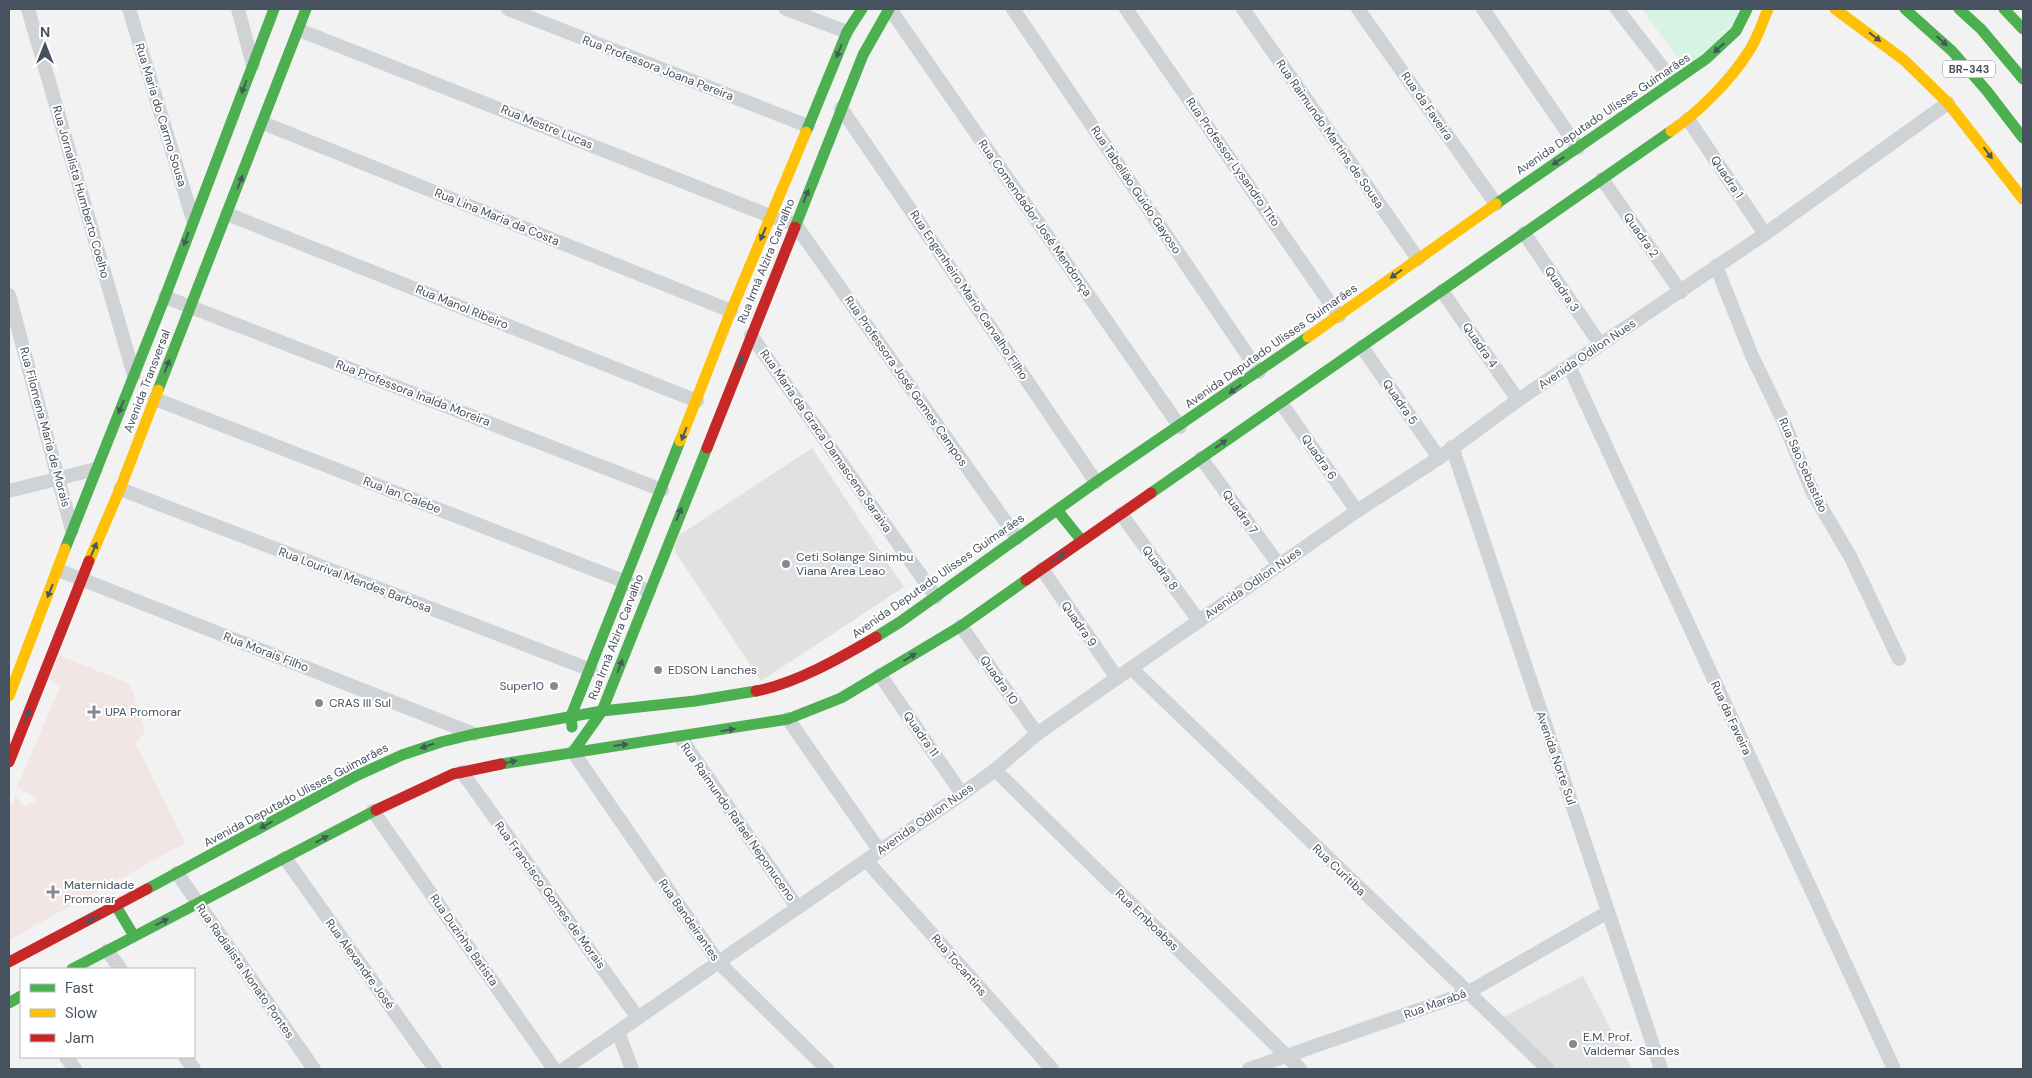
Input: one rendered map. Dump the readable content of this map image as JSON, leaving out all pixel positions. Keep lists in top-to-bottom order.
{
  "streets": {
    "main road": [
      "BR-343",
      "Avenida Deputado Ulisses Guimarães",
      "Rua Irmã Alzira Carvalho",
      "Avenida Transversal"
    ],
    "street": [
      "Rua Professora Joana Pereira",
      "Rua da Faveira",
      "Rua Maria do Carmo Sousa",
      "Rua Mestre Lucas",
      "Rua Raimundo Martins de Sousa",
      "Rua Professor Lysandro Tito",
      "Quadra 1",
      "Rua Tabelião Guido Gayoso",
      "Rua Jornalista Humberto Coelho",
      "Rua Lina Maria da Costa",
      "Rua Comendador José Mendonça",
      "Quadra 2",
      "Quadra 3",
      "Rua Engenheiro Mario Carvalho Filho",
      "Rua Manol Ribeiro",
      "Quadra 4",
      "Avenida Odilon Nues",
      "Rua Professora José Gomes Campos",
      "Rua Professora Inalda Moreira",
      "Quadra 5",
      "Rua Filomena Maria de Morais",
      "Rua Maria da Graca Damasceno Saraiva",
      "Quadra 6",
      "Rua São Sebastião",
      "Rua Ian Calebe",
      "Quadra 7",
      "Quadra 8",
      "Rua Lourival Mendes Barbosa",
      "Quadra 9",
      "Rua Morais Filho",
      "Quadra 10",
      "Quadra 11",
      "Avenida Norte Sul",
      "Rua Raimundo Rafael Neponuceno",
      "Rua Curitiba",
      "Rua Francisco Gomes de Morais",
      "Rua Bandeirantes",
      "Rua Emboabas",
      "Rua Duzinha Batista",
      "Rua Alexandre José",
      "Rua Tocantins",
      "Rua Radialista Nonato Pontes",
      "Rua Marabá"
    ]
  },
  "crossings": [
    ["Rua Professora Joana Pereira", "Rua Irmã Alzira Carvalho"],
    ["Rua da Faveira", "Avenida Deputado Ulisses Guimarães"],
    ["Rua da Faveira", "Avenida Odilon Nues"],
    ["Avenida Deputado Ulisses Guimarães", "Rua Raimundo Martins de Sousa"],
    ["Avenida Deputado Ulisses Guimarães", "Rua Professor Lysandro Tito"],
    ["Avenida Deputado Ulisses Guimarães", "Rua Tabelião Guido Gayoso"],
    ["Avenida Deputado Ulisses Guimarães", "Rua Comendador José Mendonça"],
    ["Avenida Deputado Ulisses Guimarães", "Rua Irmã Alzira Carvalho"],
    ["Avenida Deputado Ulisses Guimarães", "Rua Engenheiro Mario Carvalho Filho"],
    ["Avenida Deputado Ulisses Guimarães", "Rua Professora José Gomes Campos"],
    ["Avenida Deputado Ulisses Guimarães", "Rua Maria da Graca Damasceno Saraiva"],
    ["Avenida Deputado Ulisses Guimarães", "Rua Morais Filho"],
    ["Avenida Deputado Ulisses Guimarães", "Rua Radialista Nonato Pontes"],
    ["Rua Maria do Carmo Sousa", "Avenida Transversal"],
    ["Rua Mestre Lucas", "Rua Irmã Alzira Carvalho"],
    ["Rua Mestre Lucas", "Avenida Transversal"],
    ["Rua Mestre Lucas", "Rua Professora José Gomes Campos"],
    ["Quadra 1", "Avenida Odilon Nues"],
    ["Rua Jornalista Humberto Coelho", "Avenida Transversal"],
    ["Rua Lina Maria da Costa", "Rua Irmã Alzira Carvalho"],
    ["Rua Lina Maria da Costa", "Avenida Transversal"],
    ["Rua Comendador José Mendonça", "Rua Irmã Alzira Carvalho"],
    ["Quadra 2", "Avenida Odilon Nues"],
    ["Rua Irmã Alzira Carvalho", "Rua Engenheiro Mario Carvalho Filho"],
    ["Rua Irmã Alzira Carvalho", "Rua Manol Ribeiro"],
    ["Rua Irmã Alzira Carvalho", "Rua Professora José Gomes Campos"],
    ["Rua Irmã Alzira Carvalho", "Rua Professora Inalda Moreira"],
    ["Rua Irmã Alzira Carvalho", "Rua Maria da Graca Damasceno Saraiva"],
    ["Rua Irmã Alzira Carvalho", "Rua Ian Calebe"],
    ["Rua Irmã Alzira Carvalho", "Rua Lourival Mendes Barbosa"],
    ["Rua Irmã Alzira Carvalho", "Rua Bandeirantes"],
    ["Quadra 3", "Avenida Odilon Nues"],
    ["Rua Manol Ribeiro", "Avenida Transversal"],
    ["Quadra 4", "Avenida Odilon Nues"],
    ["Avenida Odilon Nues", "Quadra 5"],
    ["Avenida Odilon Nues", "Quadra 6"],
    ["Avenida Odilon Nues", "Rua São Sebastião"],
    ["Avenida Odilon Nues", "Quadra 7"],
    ["Avenida Odilon Nues", "Quadra 8"],
    ["Avenida Odilon Nues", "Quadra 9"],
    ["Avenida Odilon Nues", "Quadra 10"],
    ["Avenida Odilon Nues", "Quadra 11"],
    ["Avenida Odilon Nues", "Avenida Norte Sul"],
    ["Avenida Odilon Nues", "Rua Raimundo Rafael Neponuceno"],
    ["Avenida Odilon Nues", "Rua Curitiba"],
    ["Avenida Odilon Nues", "Rua Francisco Gomes de Morais"],
    ["Avenida Odilon Nues", "Rua Bandeirantes"],
    ["Avenida Odilon Nues", "Rua Emboabas"],
    ["Avenida Odilon Nues", "Rua Tocantins"],
    ["Avenida Transversal", "Rua Professora Inalda Moreira"],
    ["Avenida Transversal", "Rua Filomena Maria de Morais"],
    ["Avenida Transversal", "Rua Ian Calebe"],
    ["Avenida Transversal", "Rua Lourival Mendes Barbosa"],
    ["Avenida Transversal", "Rua Morais Filho"],
    ["Avenida Norte Sul", "Rua Marabá"],
    ["Rua Curitiba", "Rua Marabá"],
    ["Rua Emboabas", "Rua Marabá"]
  ],
  "places": {
    "other": [
      "Ceti Solange Sinimbu Viana Area Leao",
      "EDSON Lanches",
      "Super10",
      "CRAS III Sul",
      "E.M. Prof. Valdemar Sandes"
    ],
    "health": ["UPA Promorar", "Maternidade Promorar"]
  },
  "legend": ["Fast", "Slow", "Jam"],
  "north": "top"
}
